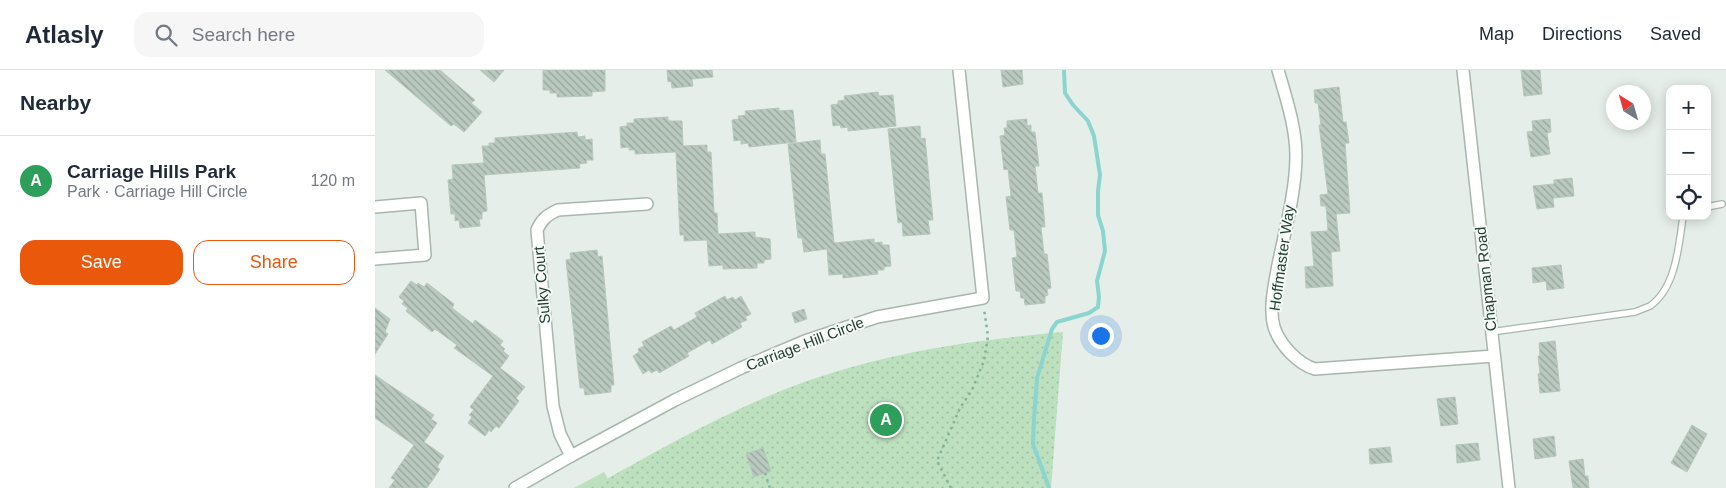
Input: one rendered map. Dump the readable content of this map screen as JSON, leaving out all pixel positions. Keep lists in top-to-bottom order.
{
  "streets": {
    "street": [
      "Hoffmaster Way",
      "Chapman Road",
      "Sulky Court",
      "Carriage Hill Circle"
    ]
  },
  "crossings": [
    ["Hoffmaster Way", "Chapman Road"],
    ["Sulky Court", "Carriage Hill Circle"]
  ],
  "north": "top left",
  "page": {
    "header": "Atlasly",
    "search": "Search here",
    "nav": ["Map", "Directions", "Saved"],
    "heading": "Nearby",
    "map_buttons": ["+", "−"],
    "list": [
      {
        "mark": "A",
        "name": "Carriage Hills Park",
        "note": "Park · Carriage Hill Circle",
        "value": "120 m"
      }
    ],
    "buttons": ["Save", "Share"],
    "pins": "A"
  }
}
